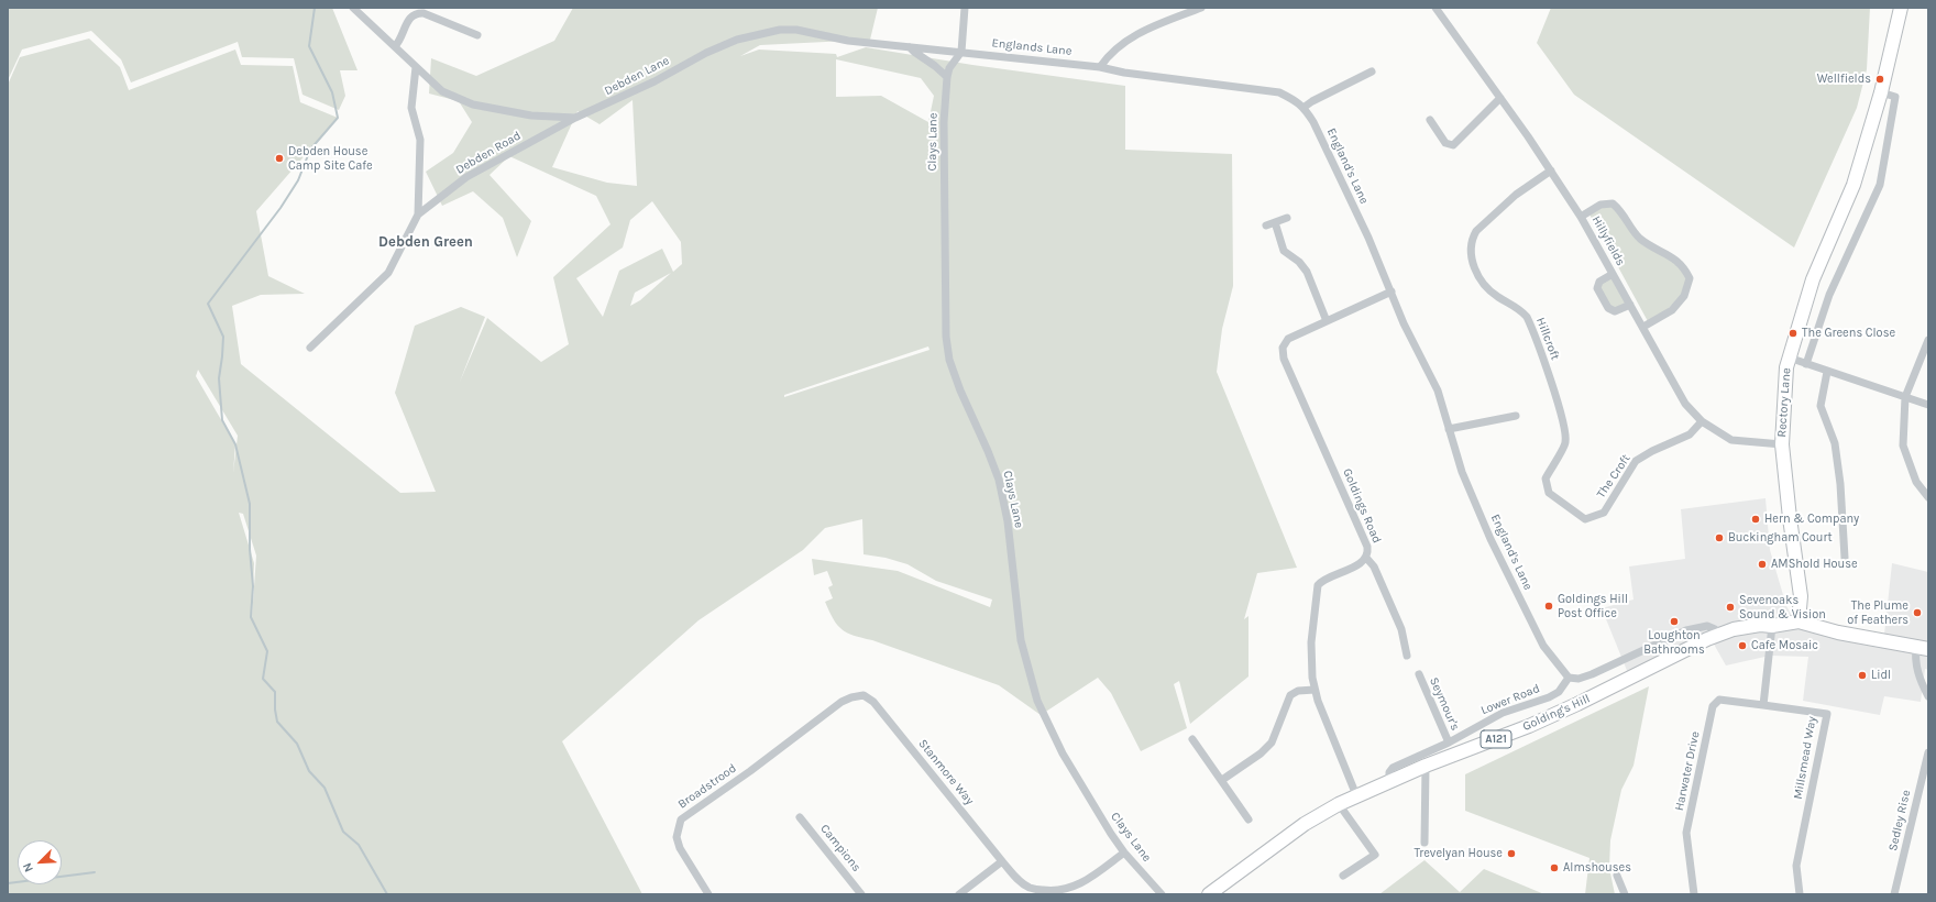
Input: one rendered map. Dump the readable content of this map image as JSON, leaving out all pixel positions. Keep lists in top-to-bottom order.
{
  "streets": {
    "main road": ["Rectory Lane", "Golding's Hill", "A121"],
    "street": [
      "Englands Lane",
      "Debden Lane",
      "Clays Lane",
      "Debden Road",
      "England's Lane",
      "Hillyfields",
      "Hillcroft",
      "The Croft",
      "Goldings Road",
      "Lower Road",
      "Seymour's",
      "Millsmead Way",
      "Harwater Drive",
      "Stanmore Way",
      "Broadstrood",
      "Sedley Rise",
      "Campions"
    ]
  },
  "crossings": [
    ["Englands Lane", "Debden Lane"],
    ["Englands Lane", "Clays Lane"],
    ["Debden Lane", "Clays Lane"],
    ["Debden Lane", "Debden Road"],
    ["Clays Lane", "Stanmore Way"],
    ["England's Lane", "Goldings Road"],
    ["England's Lane", "Lower Road"],
    ["Hillyfields", "Hillcroft"],
    ["Hillyfields", "Rectory Lane"],
    ["Hillyfields", "The Croft"],
    ["Hillcroft", "The Croft"],
    ["Rectory Lane", "Golding's Hill"],
    ["Rectory Lane", "A121"],
    ["Goldings Road", "Golding's Hill"],
    ["Lower Road", "Seymour's"],
    ["Lower Road", "Golding's Hill"],
    ["Golding's Hill", "A121"],
    ["Millsmead Way", "Harwater Drive"],
    ["Stanmore Way", "Broadstrood"]
  ],
  "districts": ["Debden Green"],
  "places": [
    "Wellfields",
    "Debden House Camp Site Cafe",
    "The Greens Close",
    "Hern & Company",
    "Buckingham Court",
    "AMShold House",
    "Goldings Hill Post Office",
    "Sevenoaks Sound & Vision",
    "The Plume of Feathers",
    "Loughton Bathrooms",
    "Cafe Mosaic",
    "Lidl",
    "Trevelyan House",
    "Almshouses"
  ],
  "north": "bottom left"
}
